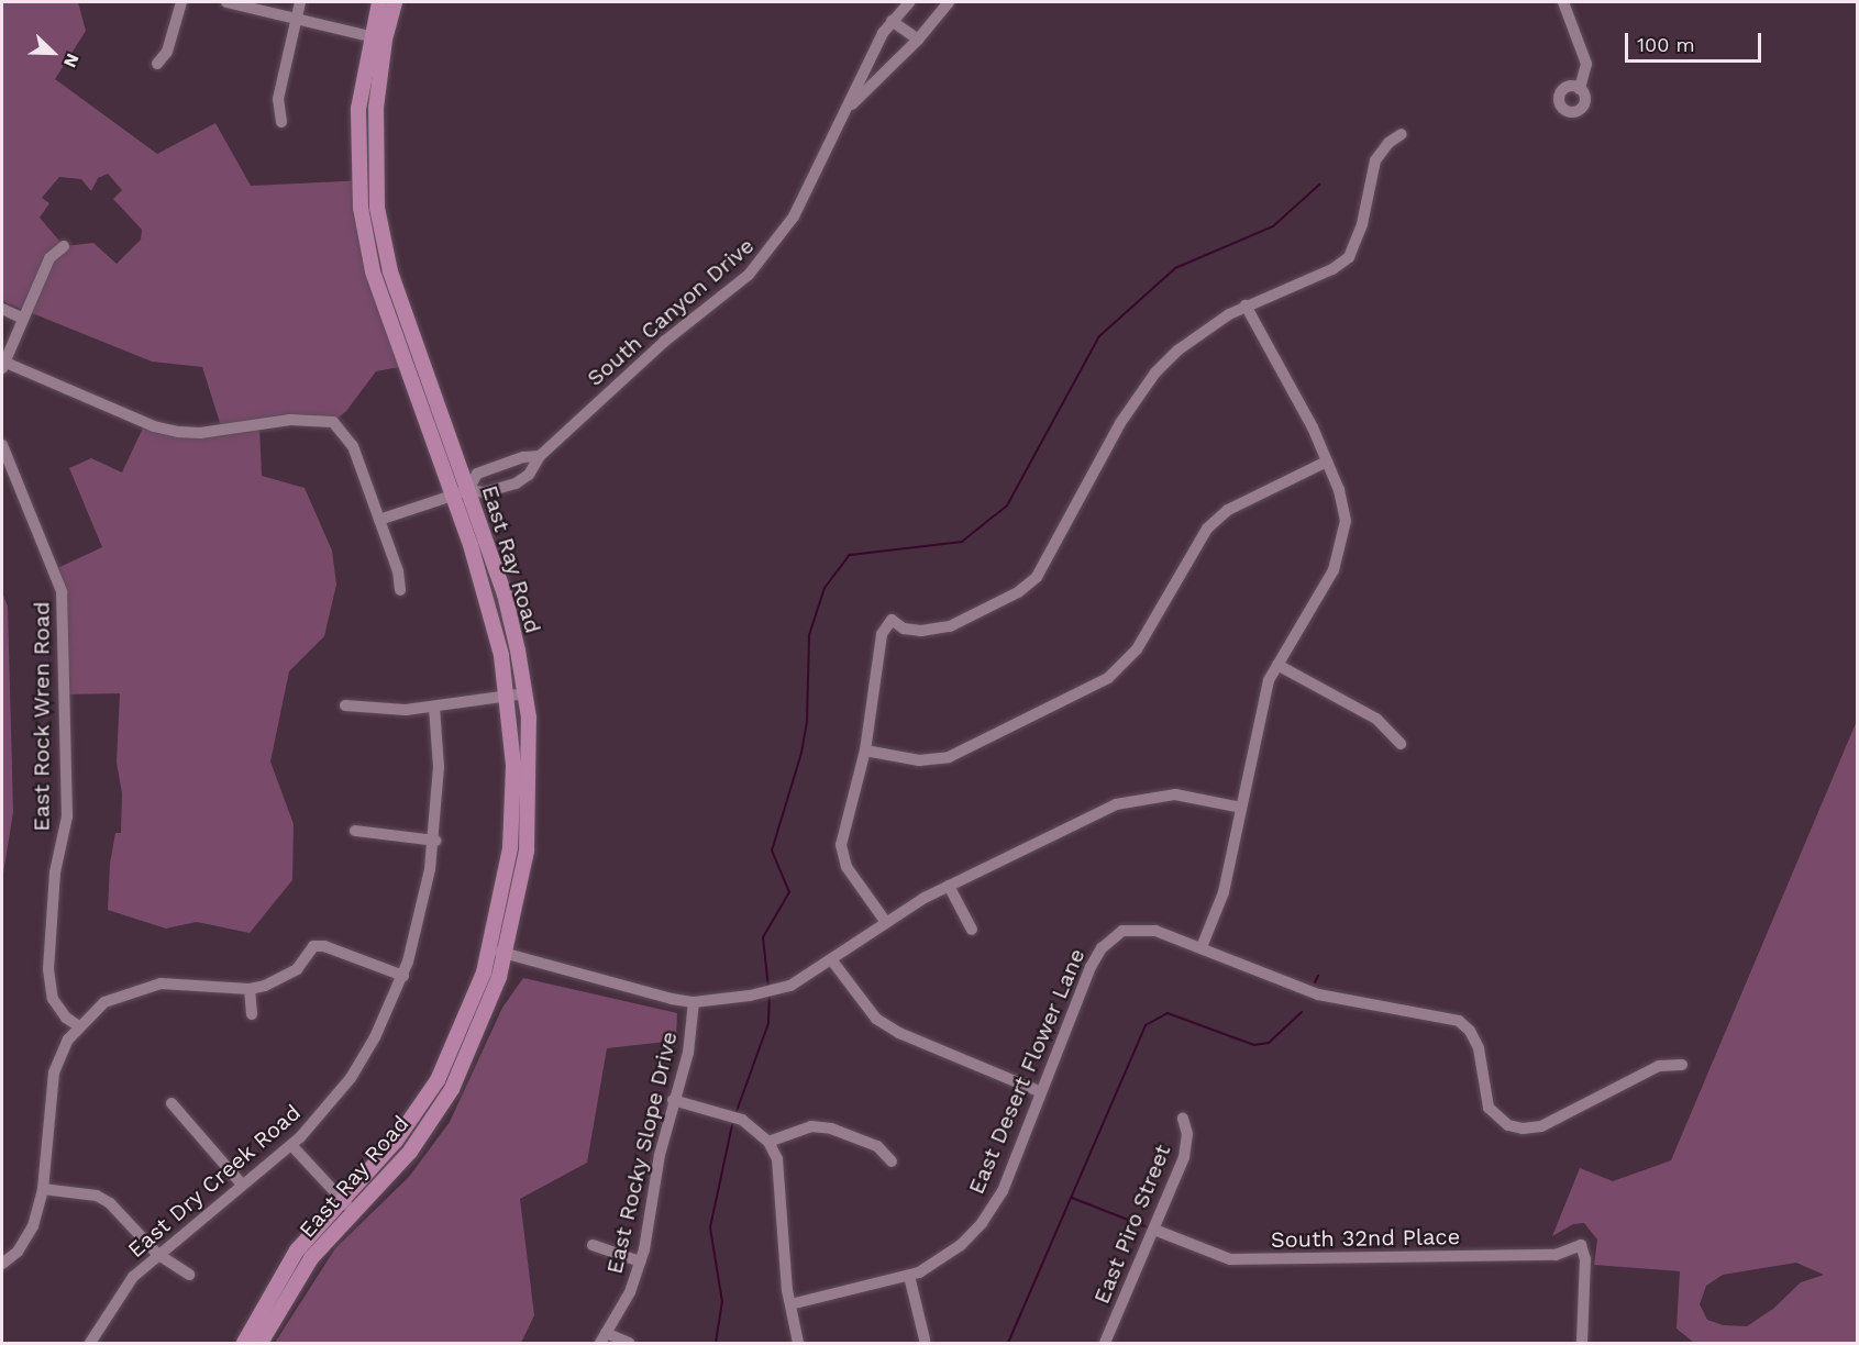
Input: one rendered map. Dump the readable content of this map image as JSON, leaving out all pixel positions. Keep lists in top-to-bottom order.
{
  "streets": {
    "main road": ["East Ray Road"],
    "street": [
      "South Canyon Drive",
      "East Rock Wren Road",
      "East Desert Flower Lane",
      "East Rocky Slope Drive",
      "East Dry Creek Road",
      "East Piro Street",
      "South 32nd Place"
    ]
  },
  "crossings": [
    ["South Canyon Drive", "East Ray Road"],
    ["East Piro Street", "South 32nd Place"]
  ],
  "scale_bar": "100 m",
  "north": "bottom right"
}
